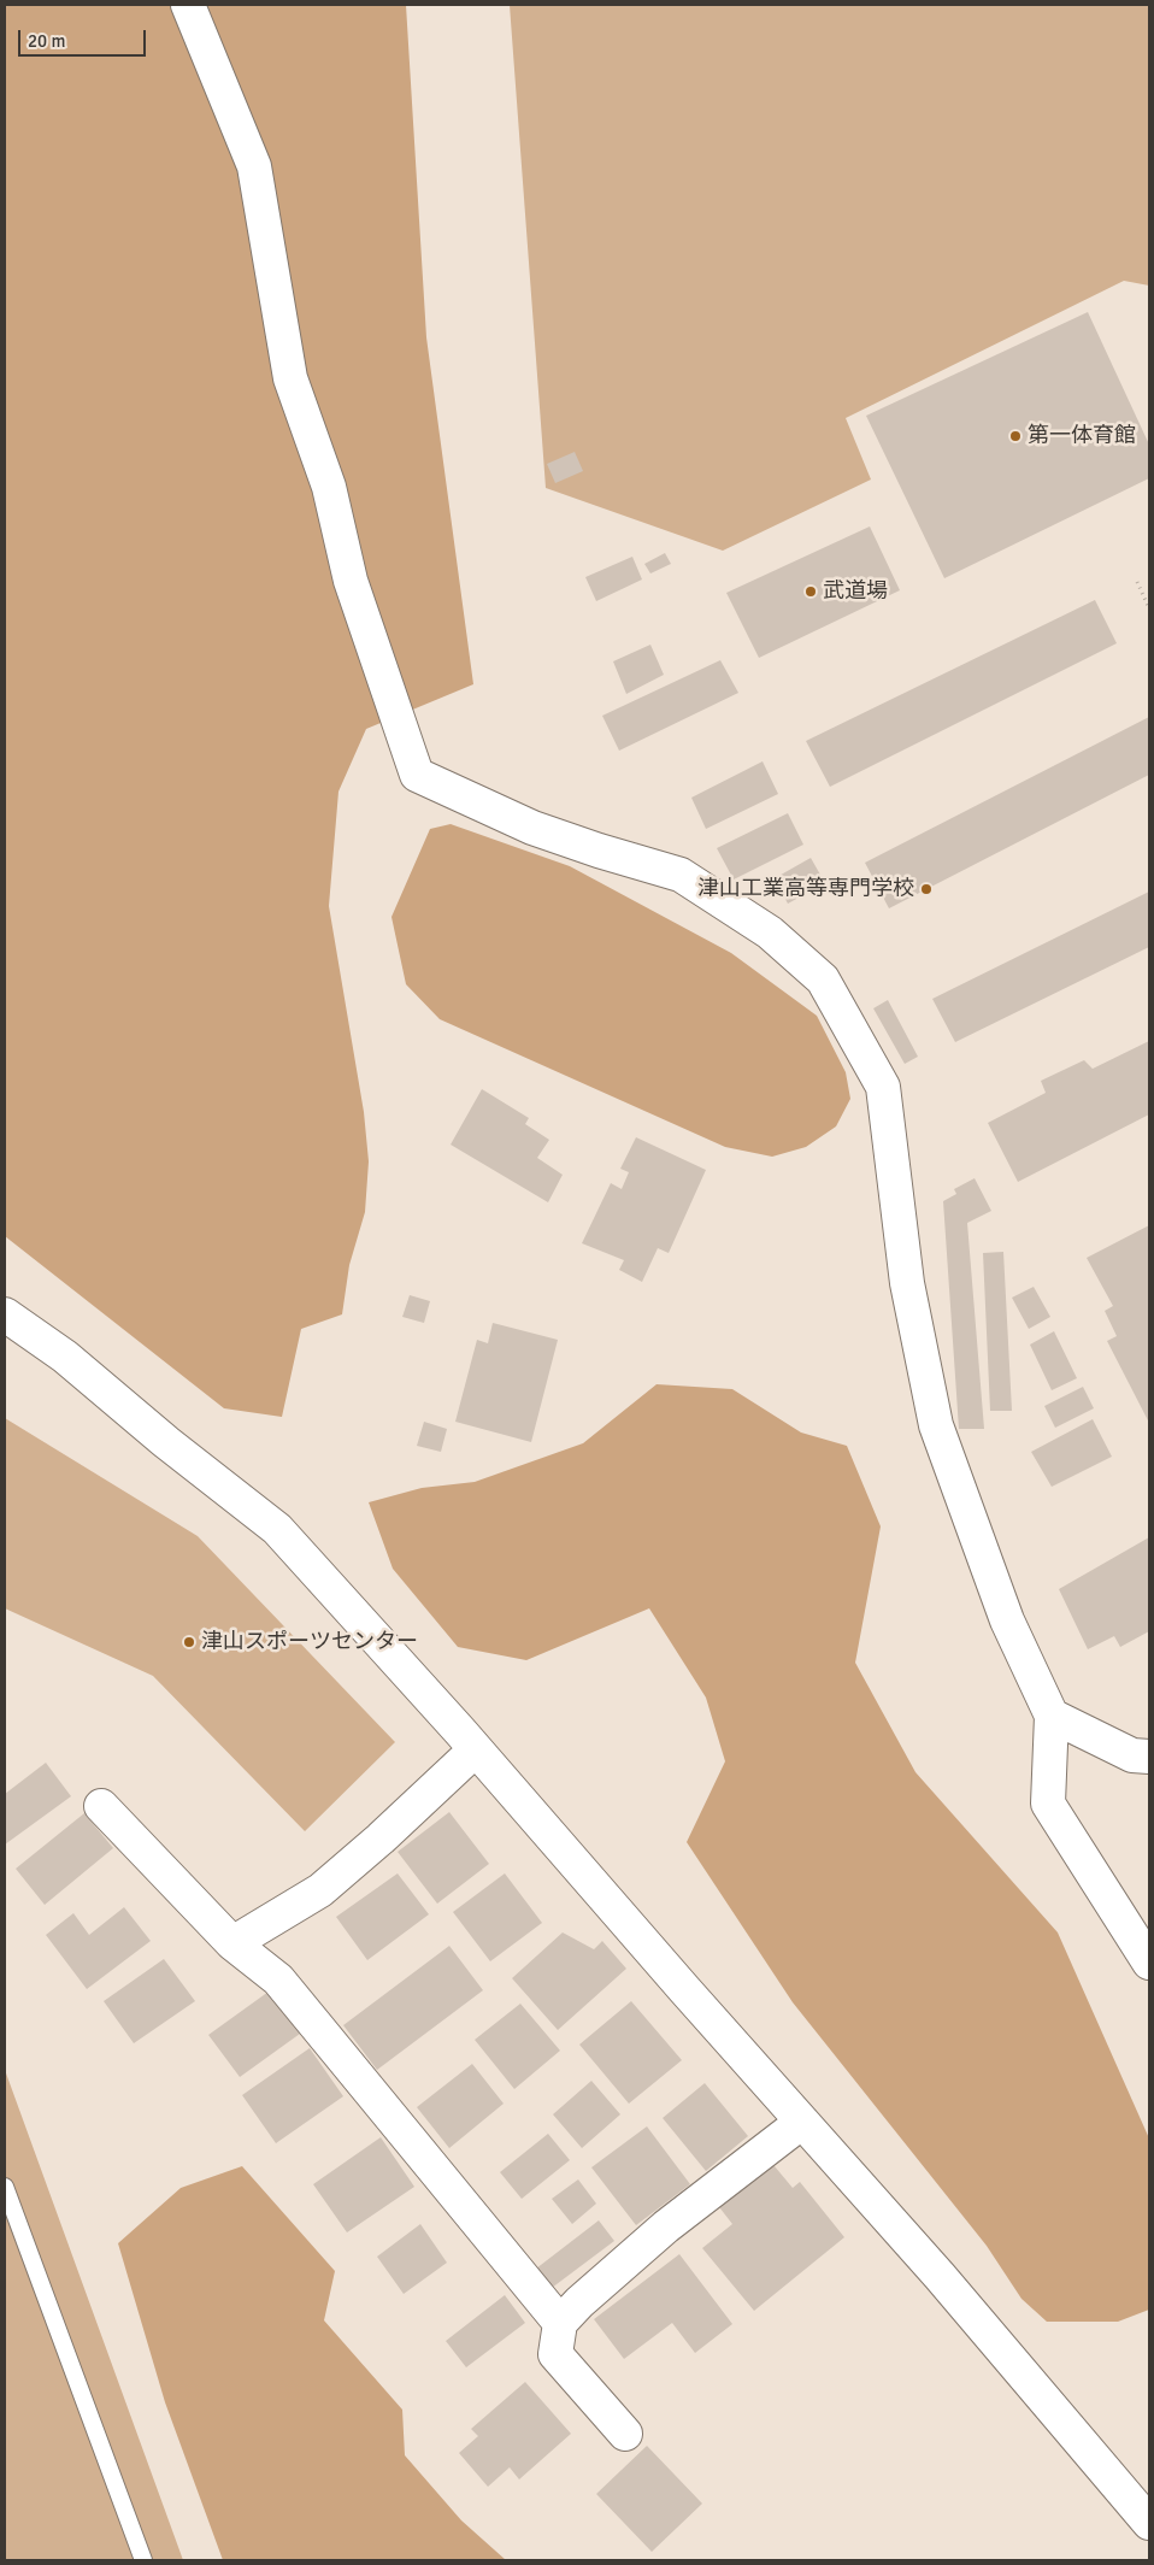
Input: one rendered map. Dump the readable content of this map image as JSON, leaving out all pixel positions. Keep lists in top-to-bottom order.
{
  "places": [
    "第一体育館",
    "武道場",
    "津山工業高等専門学校",
    "津山スポーツセンター"
  ],
  "scale_bar": "20 m"
}
